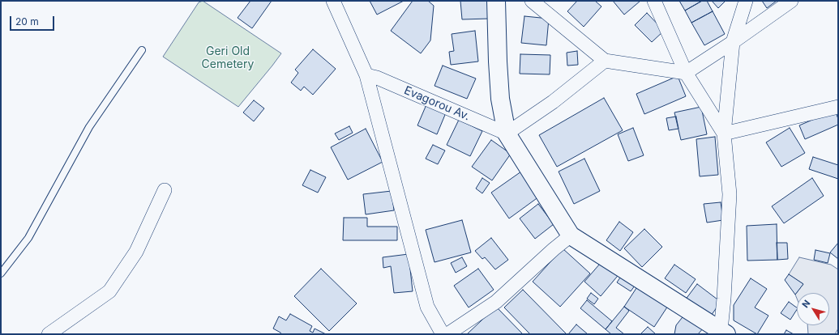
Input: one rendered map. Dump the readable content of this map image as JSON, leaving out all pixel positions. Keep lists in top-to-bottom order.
{
  "streets": {
    "street": ["Evagorou Av."]
  },
  "parks": ["Geri Old Cemetery"],
  "scale_bar": "20 m",
  "north": "top left"
}
